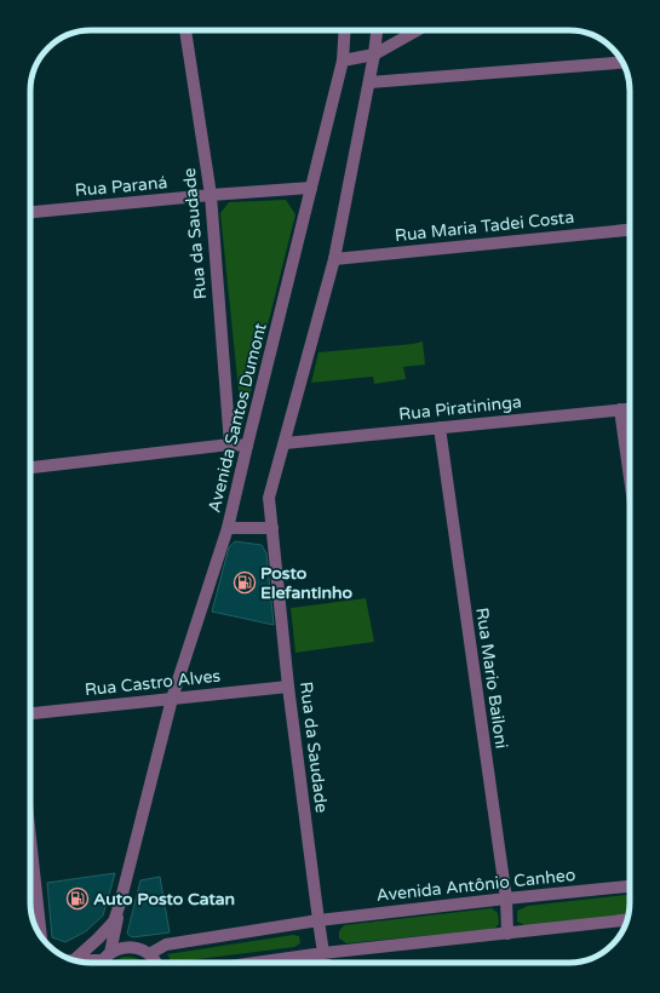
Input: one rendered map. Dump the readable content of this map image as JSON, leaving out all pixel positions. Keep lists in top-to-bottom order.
{
  "streets": {
    "street": [
      "Rua Paraná",
      "Rua Maria Tadei Costa",
      "Rua da Saudade",
      "Rua Piratininga",
      "Avenida Santos Dumont",
      "Rua Mario Bailoni",
      "Rua Castro Alves",
      "Avenida Antônio Canheo"
    ]
  },
  "crossings": [
    ["Rua Paraná", "Rua da Saudade"],
    ["Rua Paraná", "Avenida Santos Dumont"],
    ["Rua da Saudade", "Avenida Santos Dumont"],
    ["Rua da Saudade", "Rua Castro Alves"],
    ["Rua da Saudade", "Avenida Antônio Canheo"],
    ["Rua Piratininga", "Rua Mario Bailoni"],
    ["Rua Mario Bailoni", "Avenida Antônio Canheo"]
  ],
  "places": {
    "fuel station": ["Posto Elefantinho", "Auto Posto Catan"]
  }
}
